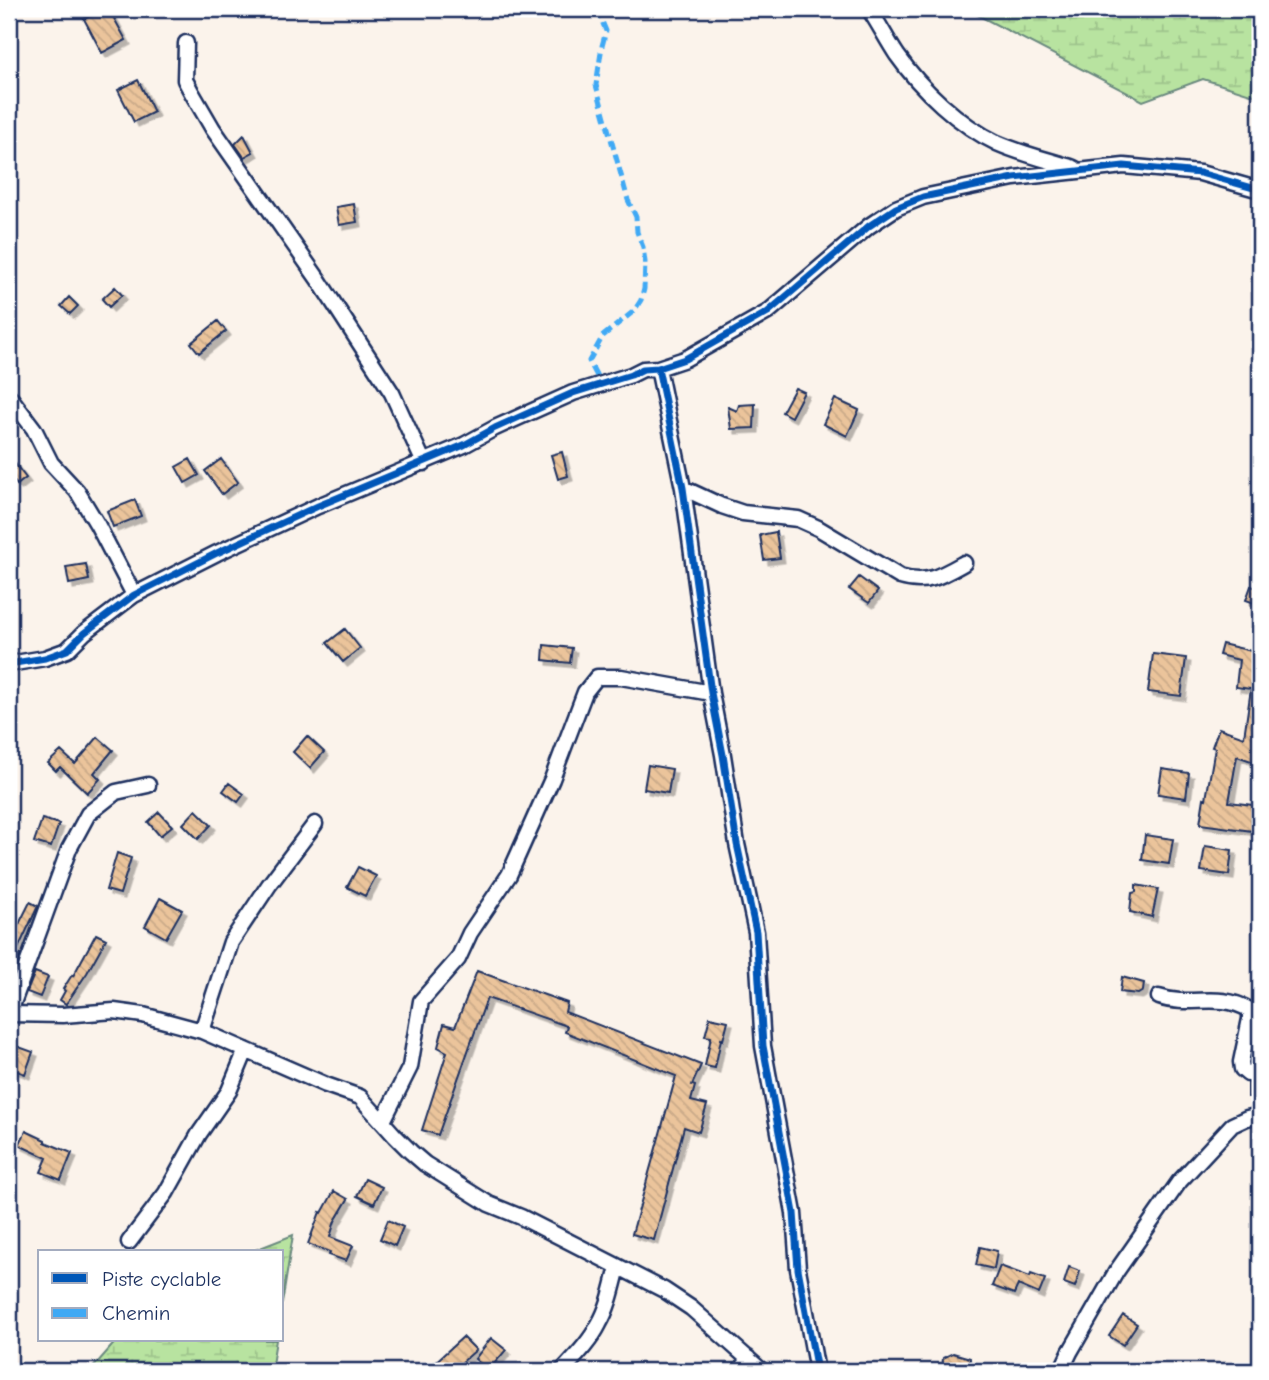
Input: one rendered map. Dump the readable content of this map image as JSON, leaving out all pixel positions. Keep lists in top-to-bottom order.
{
  "legend": ["Piste cyclable", "Chemin"]
}
